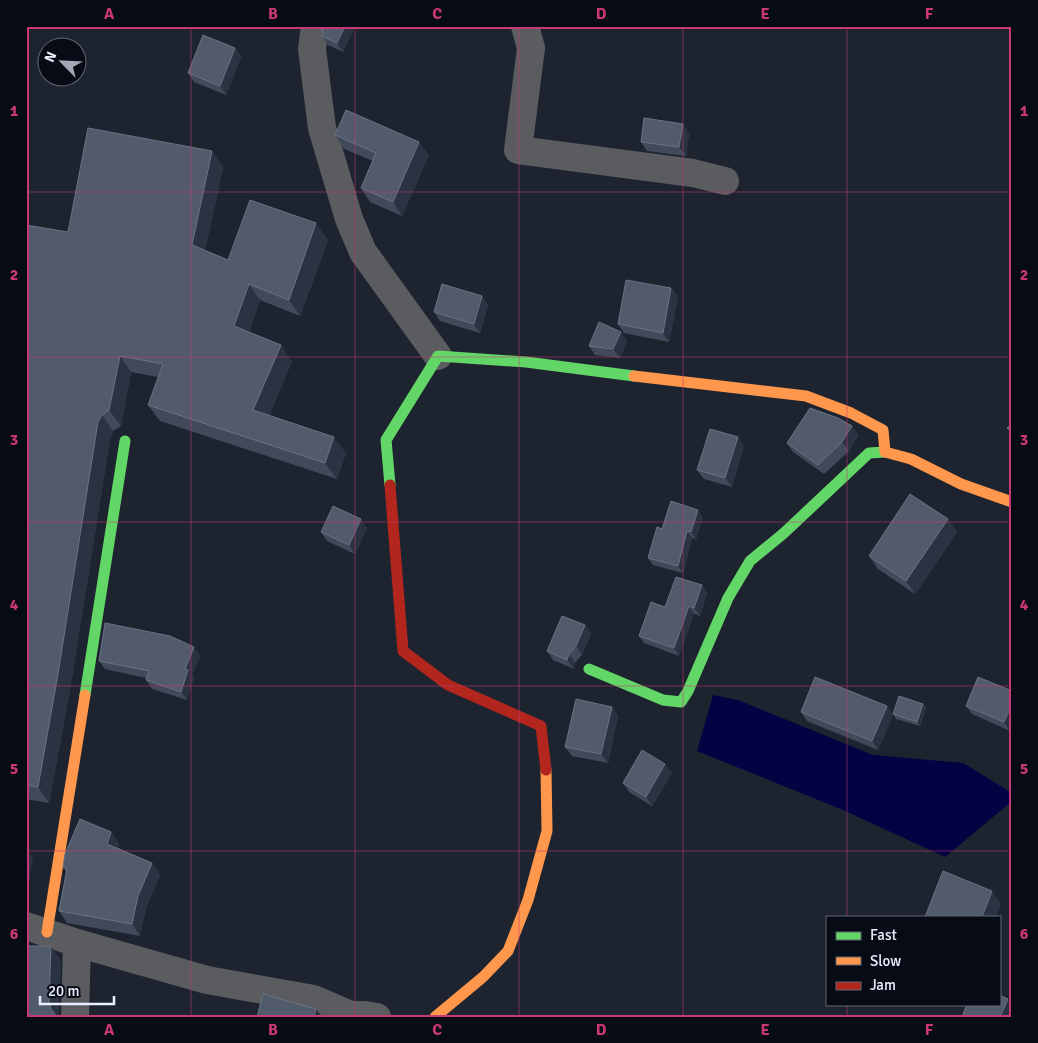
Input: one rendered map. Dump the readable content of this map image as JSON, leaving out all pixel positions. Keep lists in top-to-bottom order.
{
  "legend": ["Fast", "Slow", "Jam"],
  "scale_bar": "20 m",
  "north": "top left",
  "grid": {
    "columns": [
      "A",
      "B",
      "C",
      "D",
      "E",
      "F"
    ],
    "rows": [
      "1",
      "2",
      "3",
      "4",
      "5",
      "6"
    ]
  }
}
